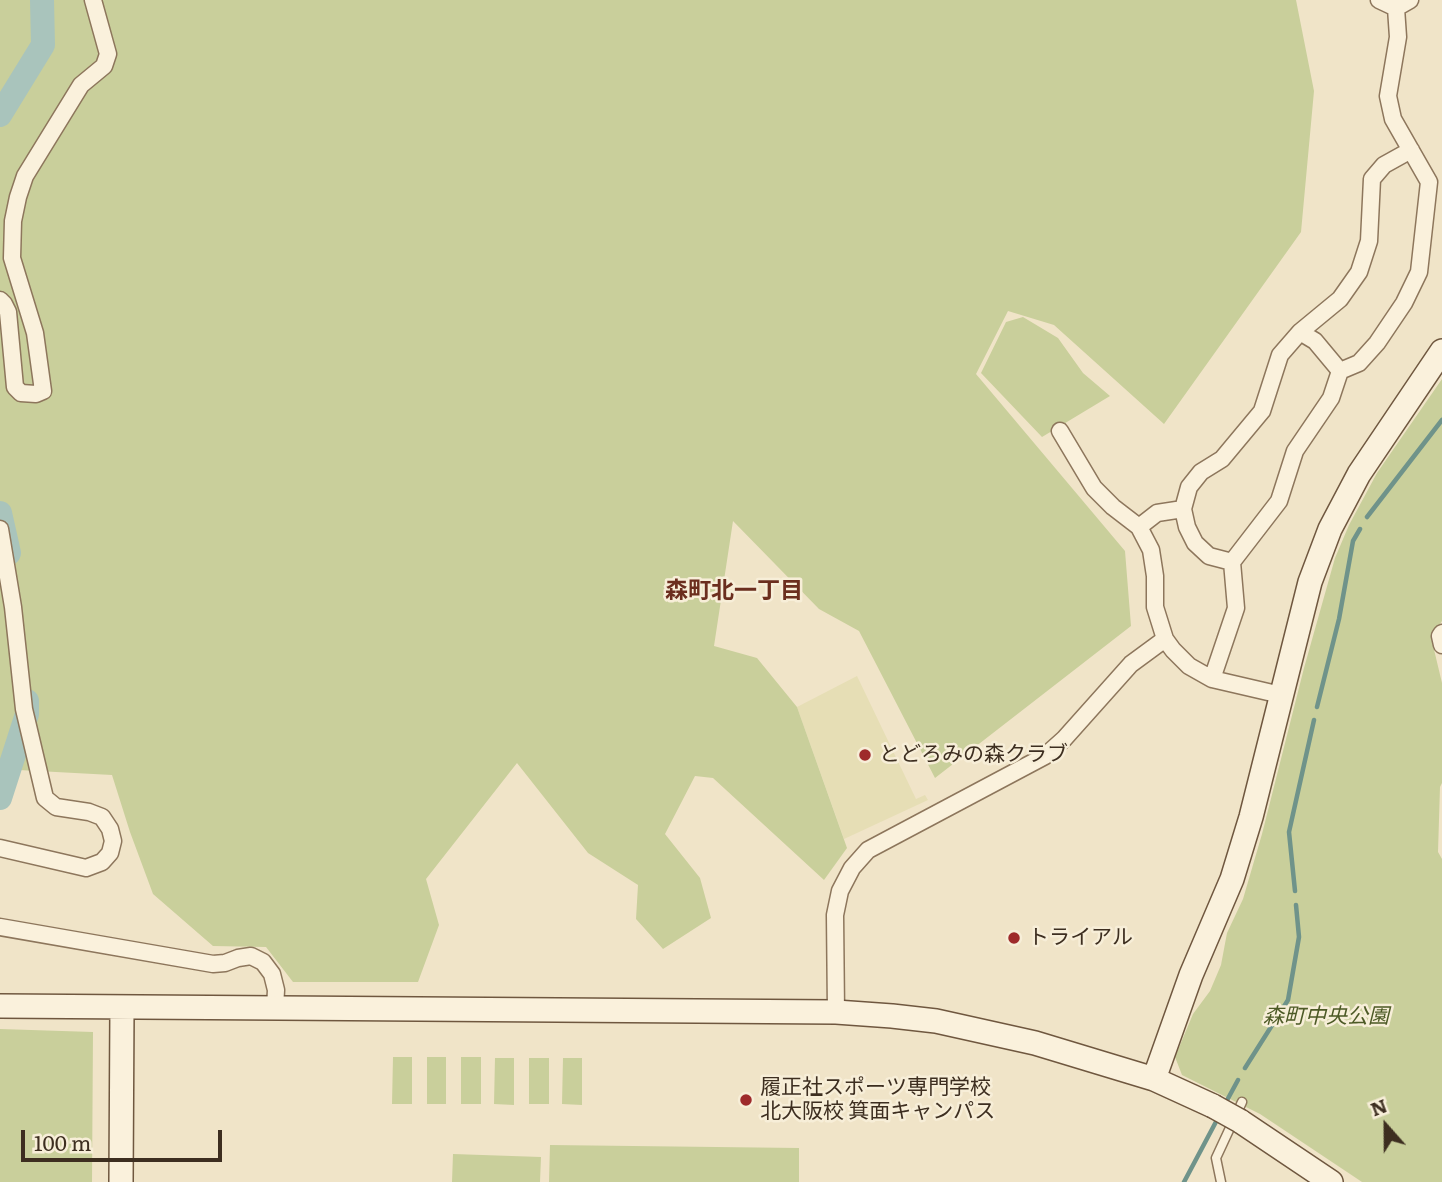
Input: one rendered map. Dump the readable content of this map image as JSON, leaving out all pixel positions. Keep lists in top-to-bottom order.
{
  "districts": ["森町北一丁目"],
  "parks": ["森町中央公園"],
  "places": ["とどろみの森クラブ", "トライアル", "履正社スポーツ専門学校 北大阪校 箕面キャンパス"],
  "scale_bar": "100 m",
  "north": "top"
}
